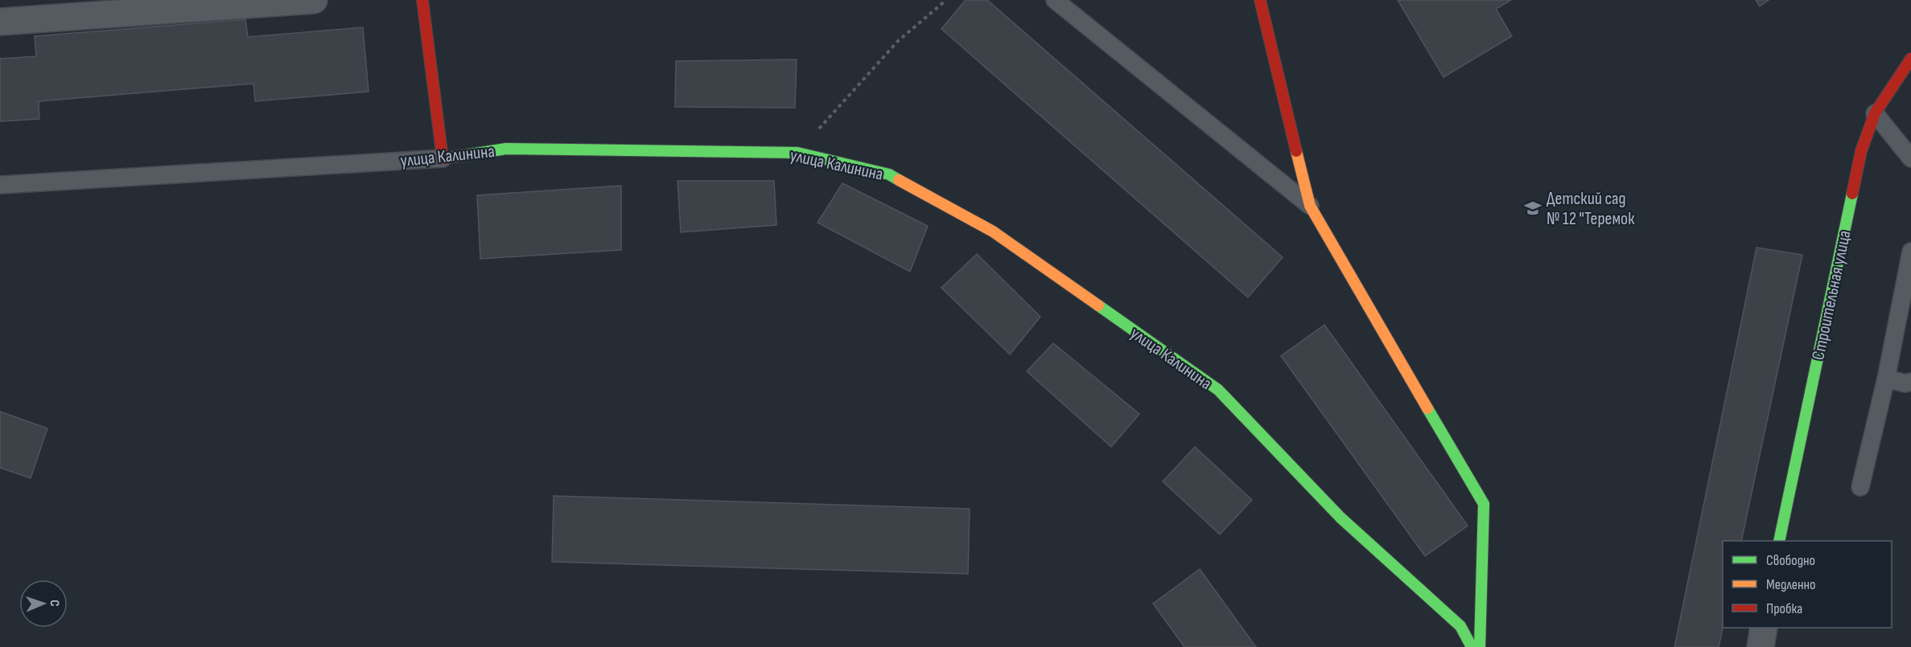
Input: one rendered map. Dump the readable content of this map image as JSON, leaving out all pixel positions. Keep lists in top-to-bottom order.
{
  "streets": {
    "street": ["улица Калинина", "Строительная улица"]
  },
  "places": {
    "school or university": ["Детский сад № 12 \"Теремок"]
  },
  "legend": ["Свободно", "Медленно", "Пробка"],
  "north": "right"
}
